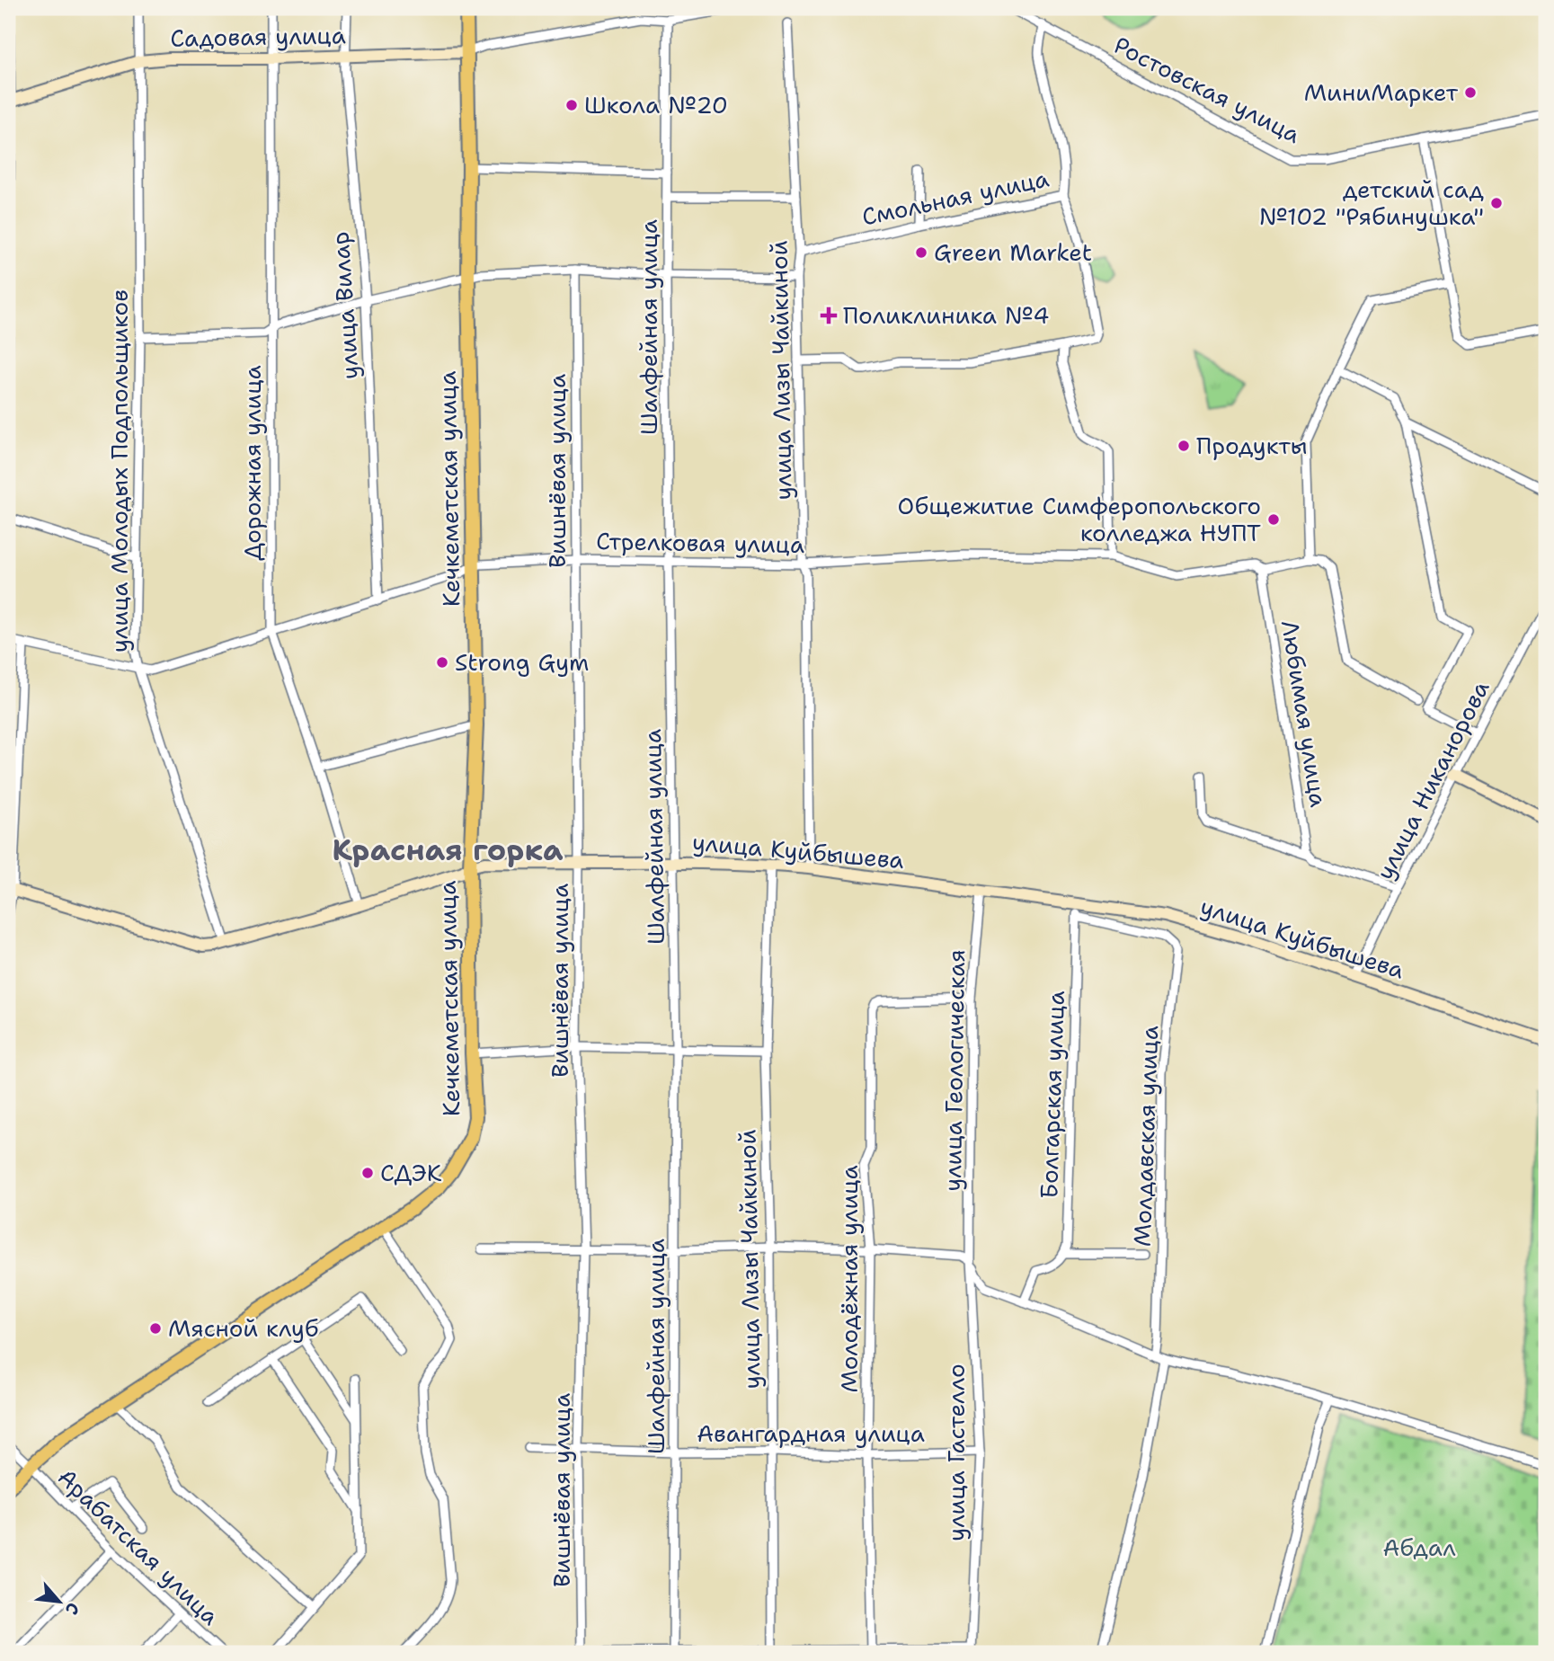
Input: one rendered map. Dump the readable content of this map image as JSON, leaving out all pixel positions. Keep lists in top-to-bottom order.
{
  "streets": {
    "main road": ["Садовая улица", "Кечкеметская улица", "улица Куйбышева"],
    "street": [
      "Ростовская улица",
      "Смольная улица",
      "улица Вилар",
      "Шалфейная улица",
      "улица Лизы Чайкиной",
      "Дорожная улица",
      "улица Молодых Подпольщиков",
      "Вишнёвая улица",
      "Стрелковая улица",
      "Любимая улица",
      "улица Никанорова",
      "улица Геологическая",
      "Болгарская улица",
      "Молдавская улица",
      "Молодёжная улица",
      "Авангардная улица",
      "улица Гастелло",
      "Арабатская улица"
    ]
  },
  "crossings": [
    ["Садовая улица", "улица Вилар"],
    ["Садовая улица", "Шалфейная улица"],
    ["Садовая улица", "Дорожная улица"],
    ["Садовая улица", "улица Молодых Подпольщиков"],
    ["Садовая улица", "Кечкеметская улица"],
    ["Ростовская улица", "Смольная улица"],
    ["Смольная улица", "улица Лизы Чайкиной"],
    ["улица Вилар", "Стрелковая улица"],
    ["Шалфейная улица", "Стрелковая улица"],
    ["Шалфейная улица", "улица Куйбышева"],
    ["Шалфейная улица", "Авангардная улица"],
    ["улица Лизы Чайкиной", "Стрелковая улица"],
    ["улица Лизы Чайкиной", "улица Куйбышева"],
    ["улица Лизы Чайкиной", "Авангардная улица"],
    ["Дорожная улица", "Стрелковая улица"],
    ["Дорожная улица", "улица Куйбышева"],
    ["улица Молодых Подпольщиков", "Стрелковая улица"],
    ["улица Молодых Подпольщиков", "улица Куйбышева"],
    ["Вишнёвая улица", "Стрелковая улица"],
    ["Вишнёвая улица", "улица Куйбышева"],
    ["Вишнёвая улица", "Авангардная улица"],
    ["Кечкеметская улица", "Стрелковая улица"],
    ["Кечкеметская улица", "улица Куйбышева"],
    ["Кечкеметская улица", "Арабатская улица"],
    ["Стрелковая улица", "Любимая улица"],
    ["улица Никанорова", "улица Куйбышева"],
    ["улица Куйбышева", "улица Геологическая"],
    ["улица Куйбышева", "Болгарская улица"],
    ["улица Геологическая", "Молодёжная улица"],
    ["улица Геологическая", "улица Гастелло"],
    ["Болгарская улица", "Молдавская улица"],
    ["Молодёжная улица", "Авангардная улица"],
    ["Авангардная улица", "улица Гастелло"]
  ],
  "districts": ["Красная горка"],
  "parks": ["Абдал"],
  "places": {
    "other": [
      "МиниМаркет",
      "Школа №20",
      "детский сад №102 \"Рябинушка\"",
      "Green Market",
      "Продукты",
      "Общежитие Симферопольского колледжа НУПТ",
      "Strong Gym",
      "СДЭК",
      "Мясной клуб"
    ],
    "health": ["Поликлиника №4"]
  },
  "north": "bottom right"
}
